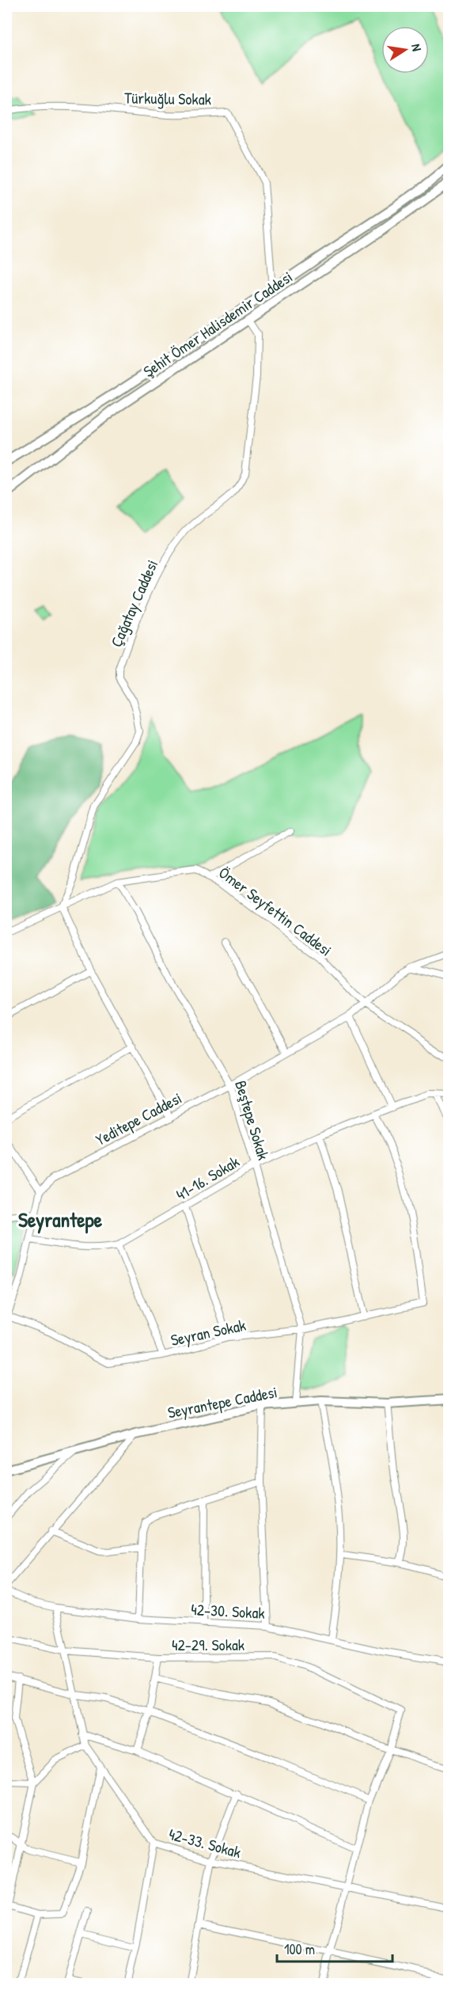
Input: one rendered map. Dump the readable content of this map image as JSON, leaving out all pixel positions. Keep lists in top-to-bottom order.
{
  "streets": {
    "main road": ["Şehit Ömer Halisdemir Caddesi", "Seyrantepe Caddesi"],
    "street": [
      "Türkuğlu Sokak",
      "Çağatay Caddesi",
      "Ömer Seyfettin Caddesi",
      "Yeditepe Caddesi",
      "Beştepe Sokak",
      "41-16. Sokak",
      "Seyran Sokak",
      "42-30. Sokak",
      "42-29. Sokak",
      "42-33. Sokak"
    ]
  },
  "crossings": [
    ["Türkuğlu Sokak", "Şehit Ömer Halisdemir Caddesi"],
    ["Şehit Ömer Halisdemir Caddesi", "Çağatay Caddesi"],
    ["Çağatay Caddesi", "Ömer Seyfettin Caddesi"],
    ["Ömer Seyfettin Caddesi", "Yeditepe Caddesi"],
    ["Ömer Seyfettin Caddesi", "Beştepe Sokak"],
    ["Yeditepe Caddesi", "Beştepe Sokak"],
    ["Beştepe Sokak", "41-16. Sokak"],
    ["Beştepe Sokak", "Seyran Sokak"],
    ["41-16. Sokak", "Seyran Sokak"],
    ["42-30. Sokak", "42-33. Sokak"],
    ["42-29. Sokak", "42-33. Sokak"]
  ],
  "districts": ["Seyrantepe"],
  "scale_bar": "100 m",
  "north": "right"
}
